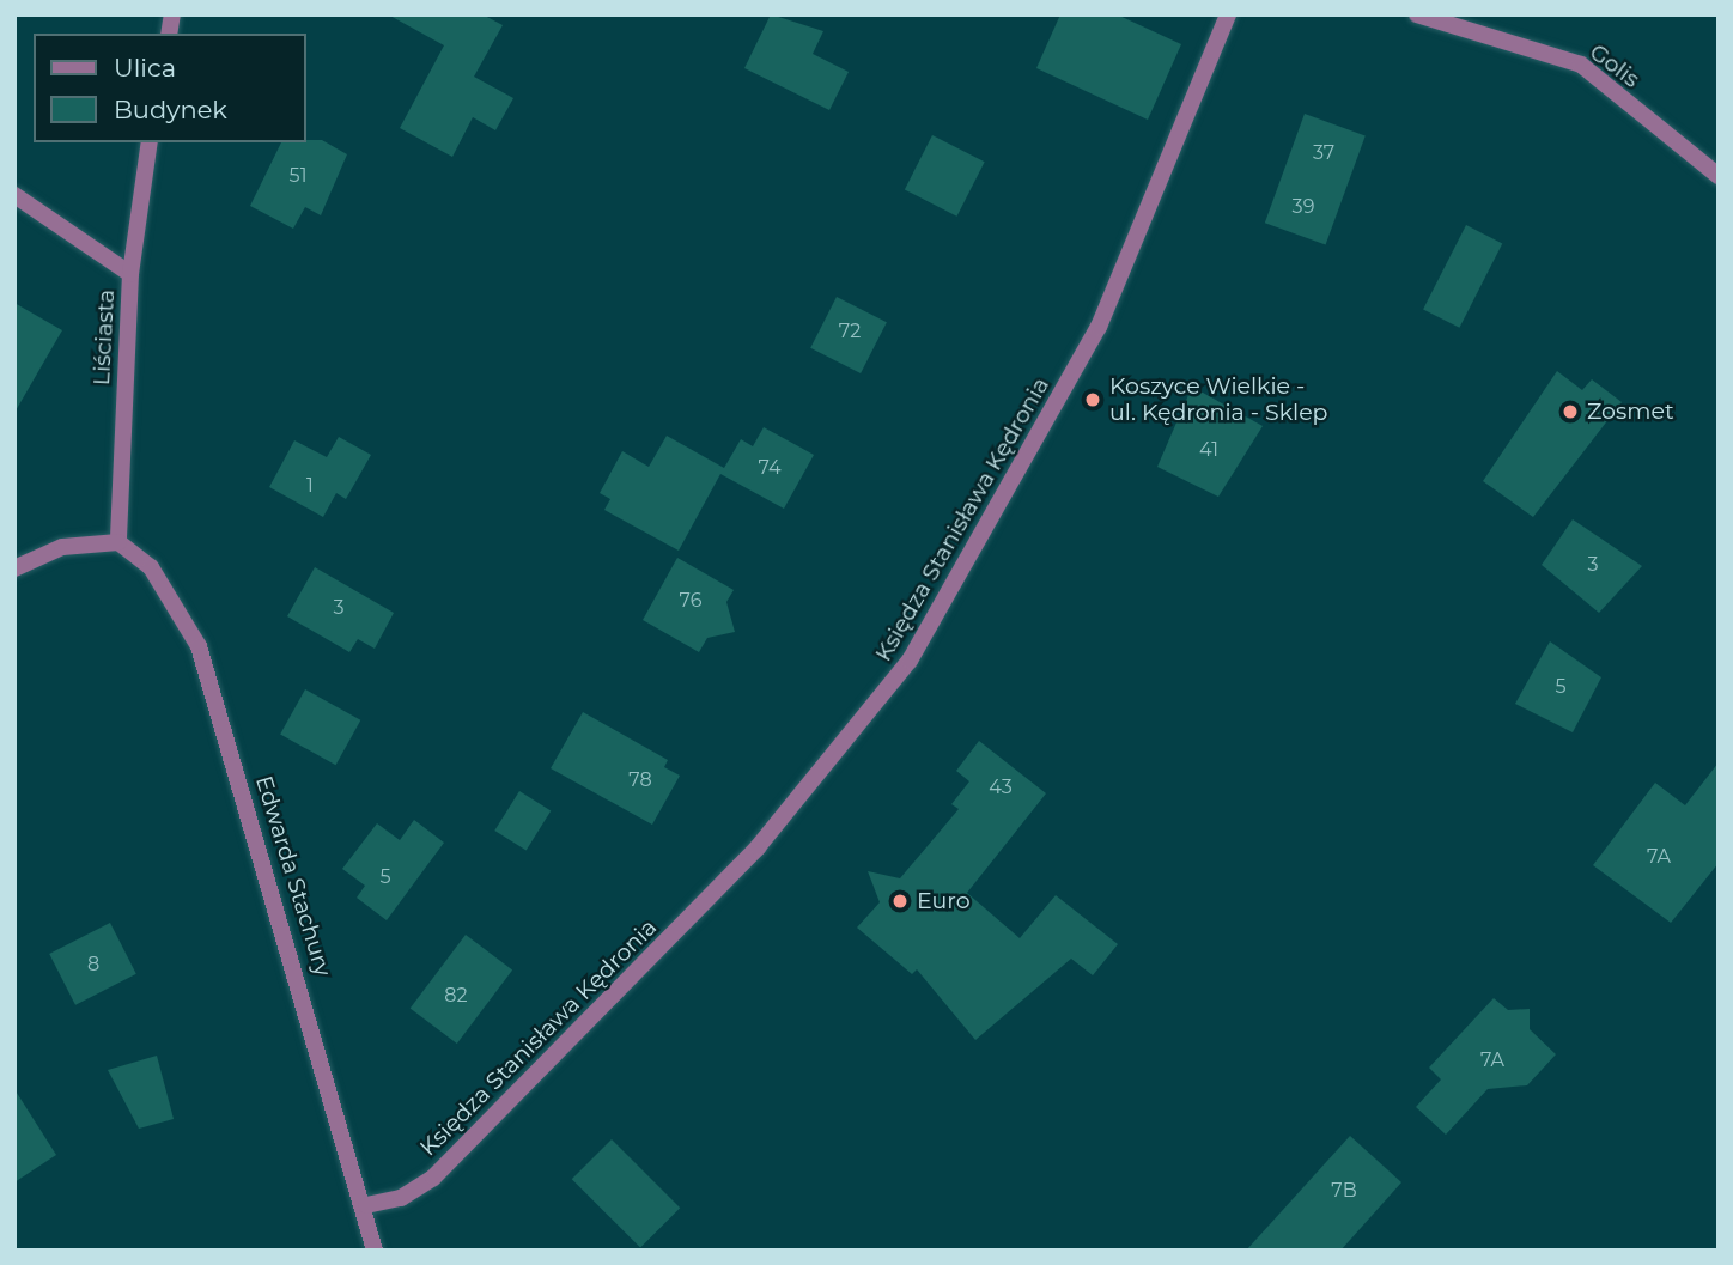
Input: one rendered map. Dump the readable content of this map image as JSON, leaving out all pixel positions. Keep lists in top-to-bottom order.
{
  "streets": {
    "street": [
      "Golis",
      "Liściasta",
      "Księdza Stanisława Kędronia",
      "Edwarda Stachury"
    ]
  },
  "crossings": [
    ["Liściasta", "Edwarda Stachury"],
    ["Księdza Stanisława Kędronia", "Edwarda Stachury"]
  ],
  "places": ["Koszyce Wielkie - ul. Kędronia - Sklep", "Zosmet", "Euro"],
  "house_numbers": [
    "37",
    "51",
    "39",
    "72",
    "41",
    "74",
    "1",
    "3",
    "76",
    "3",
    "5",
    "78",
    "43",
    "7A",
    "5",
    "8",
    "82",
    "7A",
    "7B"
  ],
  "legend": ["Ulica", "Budynek"]
}
